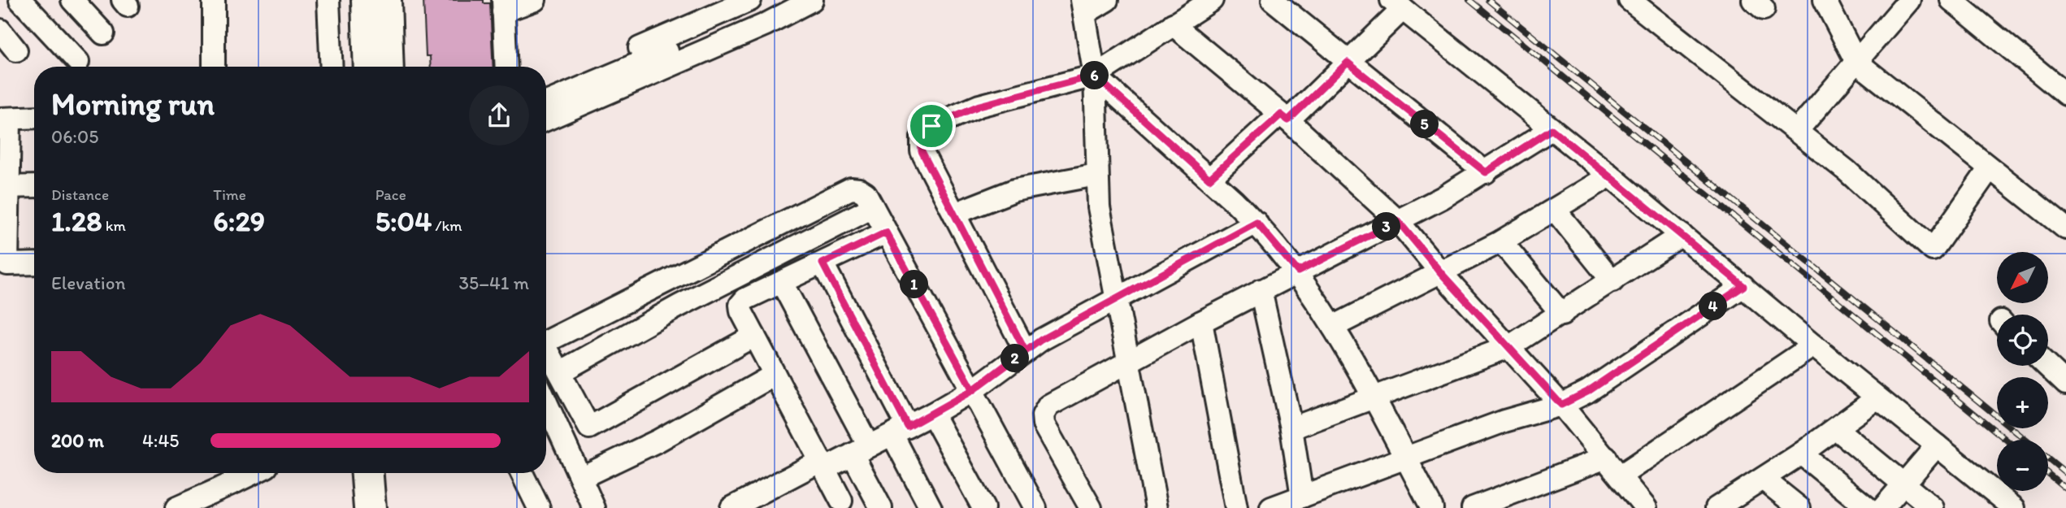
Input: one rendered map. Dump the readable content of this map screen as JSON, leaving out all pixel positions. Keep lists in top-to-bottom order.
{
  "north": "bottom left",
  "page": {
    "pins": [
      "6",
      "5",
      "3",
      "1",
      "4",
      "2"
    ],
    "heading": ["Morning run", "06:05"],
    "stats": [
      ["Distance", "1.28 km"],
      ["Time", "6:29"],
      ["Pace", "5:04 /km"]
    ],
    "map_buttons": ["+", "−"],
    "chart": ["Elevation", "35–41 m"],
    "list": [
      {
        "name": "200 m",
        "note": "4:45"
      }
    ]
  }
}
